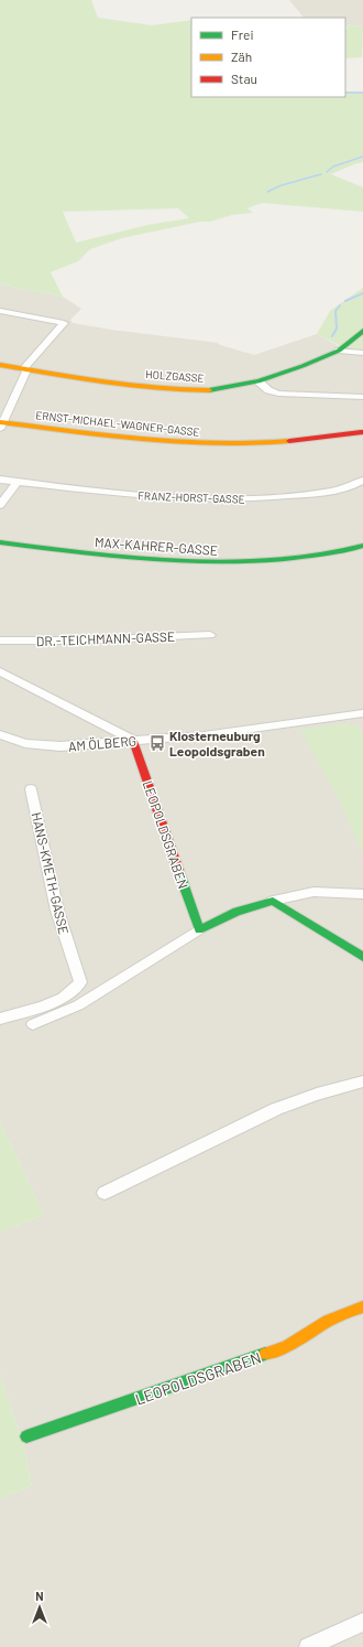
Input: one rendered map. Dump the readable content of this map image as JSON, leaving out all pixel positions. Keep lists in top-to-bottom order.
{
  "streets": {
    "street": [
      "HOLZGASSE",
      "ERNST-MICHAEL-WAGNER-GASSE",
      "FRANZ-HORST-GASSE",
      "MAX-KAHRER-GASSE",
      "DR.-TEICHMANN-GASSE",
      "AM ÖLBERG",
      "LEOPOLDSGRABEN",
      "HANS-KMETH-GASSE"
    ]
  },
  "crossings": [
    ["AM ÖLBERG", "LEOPOLDSGRABEN"]
  ],
  "places": {
    "bus stop": ["Klosterneuburg Leopoldsgraben"]
  },
  "legend": ["Frei", "Zäh", "Stau"],
  "north": "top"
}
